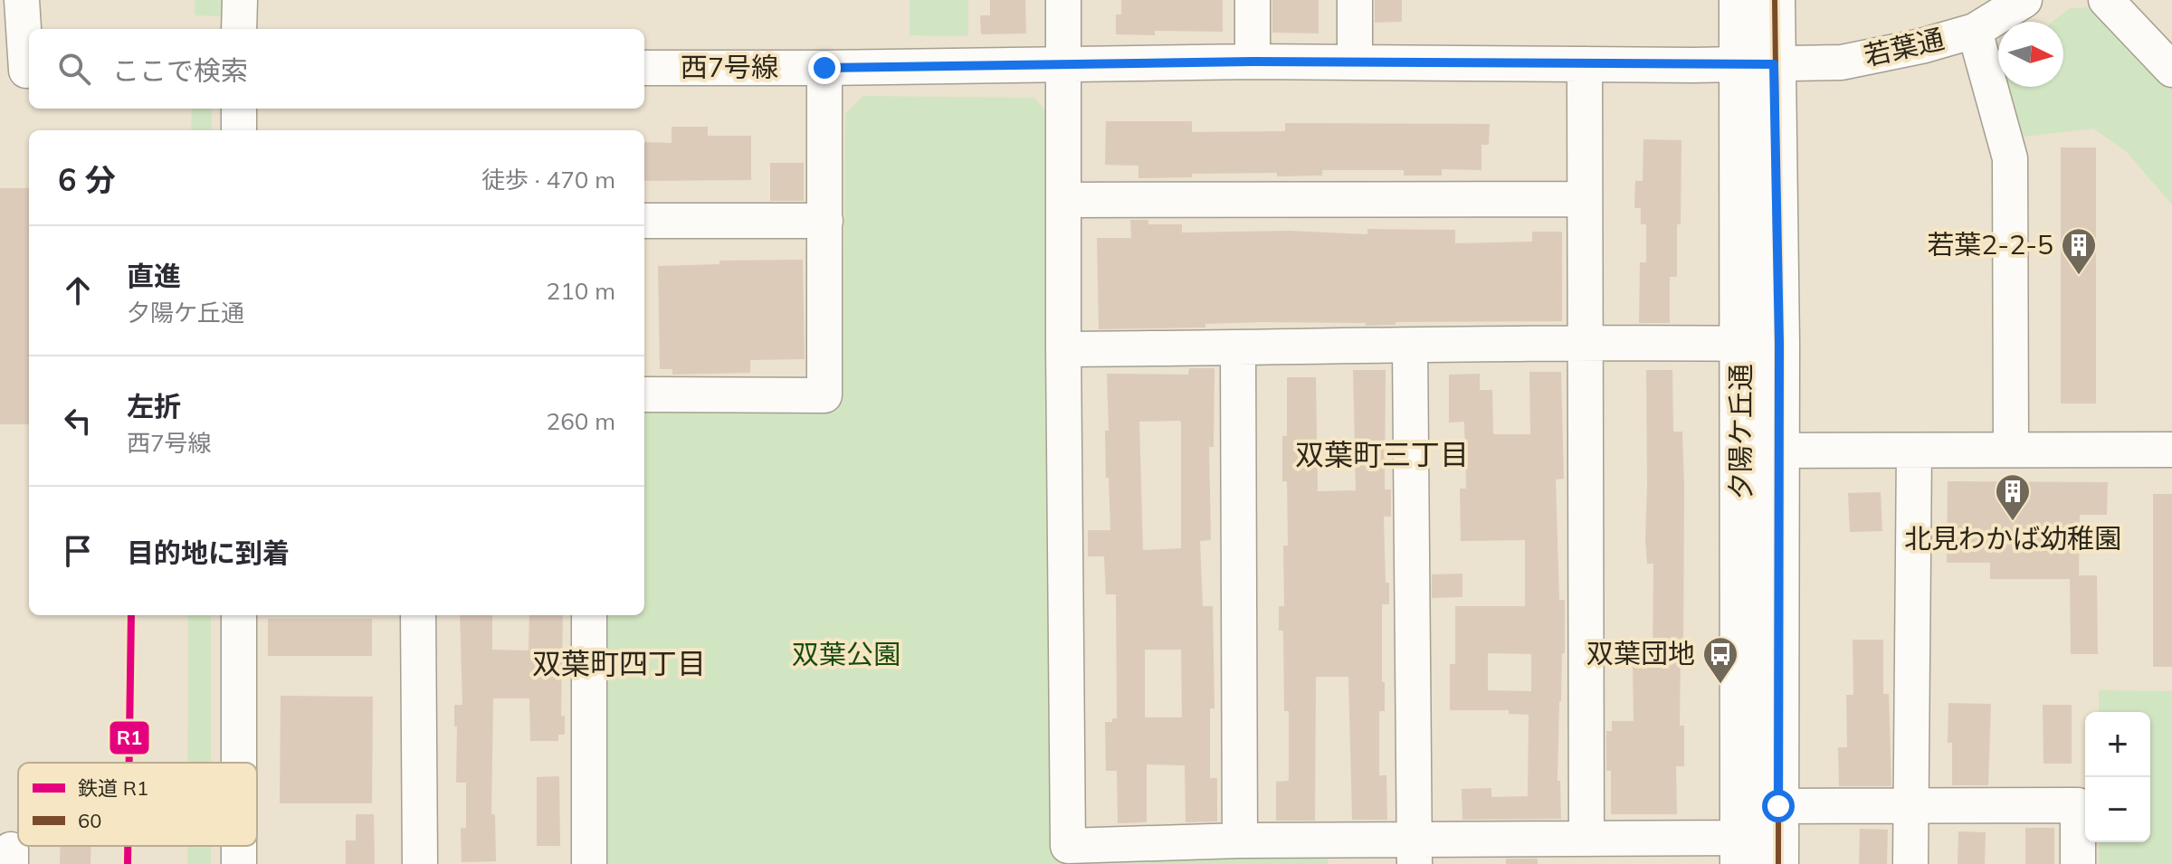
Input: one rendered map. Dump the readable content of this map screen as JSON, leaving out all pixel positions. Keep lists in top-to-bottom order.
{
  "streets": {
    "main road": ["夕陽ケ丘通"],
    "street": ["若葉通", "西7号線"]
  },
  "crossings": [
    ["若葉通", "西7号線"],
    ["若葉通", "夕陽ケ丘通"],
    ["西7号線", "夕陽ケ丘通"]
  ],
  "districts": ["双葉町三丁目", "双葉町四丁目"],
  "parks": ["双葉公園"],
  "places": {
    "building": ["若葉2-2-5", "北見わかば幼稚園"],
    "bus stop": ["双葉団地"]
  },
  "lines": ["transit line 60", "rail line R1"],
  "legend": ["鉄道 R1", "60"],
  "north": "right",
  "page": {
    "search": "ここで検索",
    "heading": ["6 分", "徒歩 · 470 m"],
    "list": [
      ["直進", "夕陽ケ丘通", "210 m"],
      ["左折", "西7号線", "260 m"],
      "目的地に到着"
    ],
    "map_buttons": ["+", "−"]
  }
}
